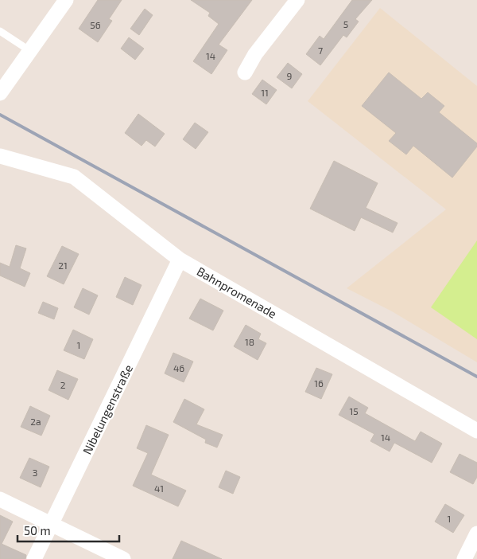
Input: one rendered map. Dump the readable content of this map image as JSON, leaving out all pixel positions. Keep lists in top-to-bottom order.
{
  "streets": {
    "street": ["Bahnpromenade", "Nibelungenstraße"]
  },
  "crossings": [
    ["Bahnpromenade", "Nibelungenstraße"]
  ],
  "house_numbers": [
    "5",
    "56",
    "7",
    "14",
    "9",
    "11",
    "21",
    "18",
    "1",
    "46",
    "16",
    "2",
    "15",
    "2a",
    "14",
    "3",
    "41",
    "1"
  ],
  "scale_bar": "50 m"
}
